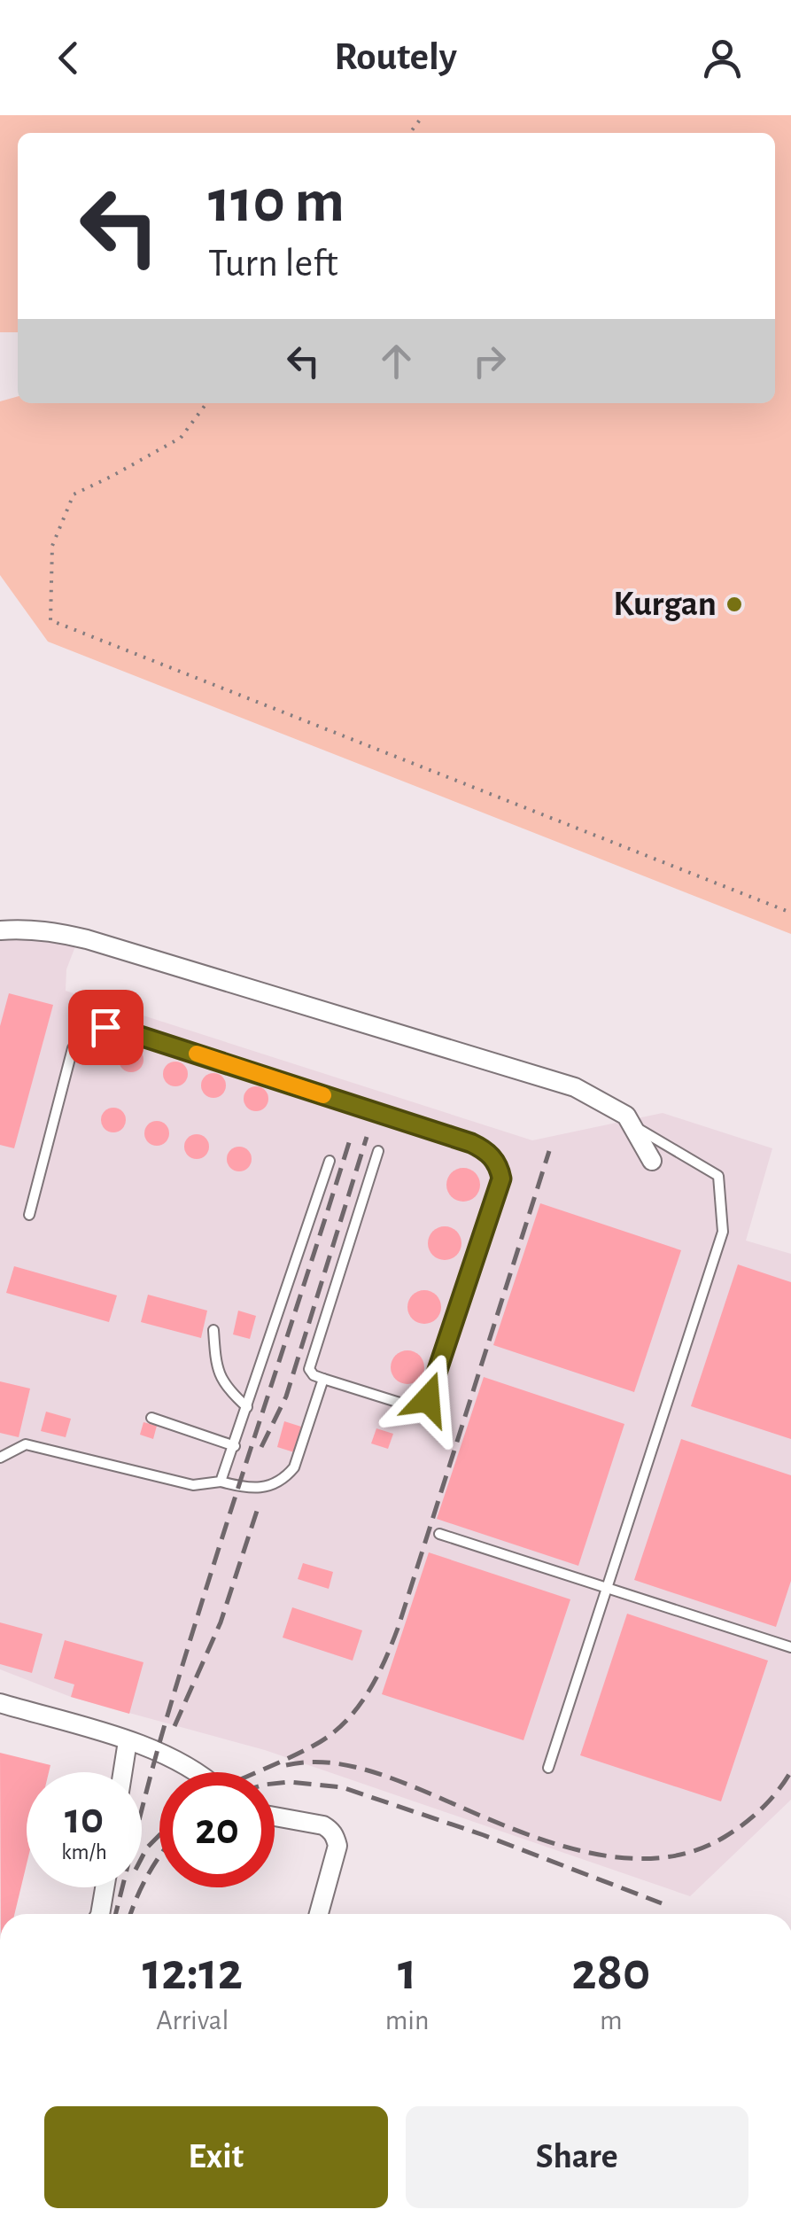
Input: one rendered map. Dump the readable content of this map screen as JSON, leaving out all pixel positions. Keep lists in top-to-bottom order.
{
  "places": ["Kurgan"],
  "page": {
    "header": "Routely",
    "turn": ["110 m", "Turn left"],
    "speed": "10 km/h",
    "limit": "20",
    "eta": [
      "12:12",
      "Arrival",
      "1",
      "min",
      "280",
      "m"
    ],
    "buttons": ["Exit", "Share"]
  }
}
